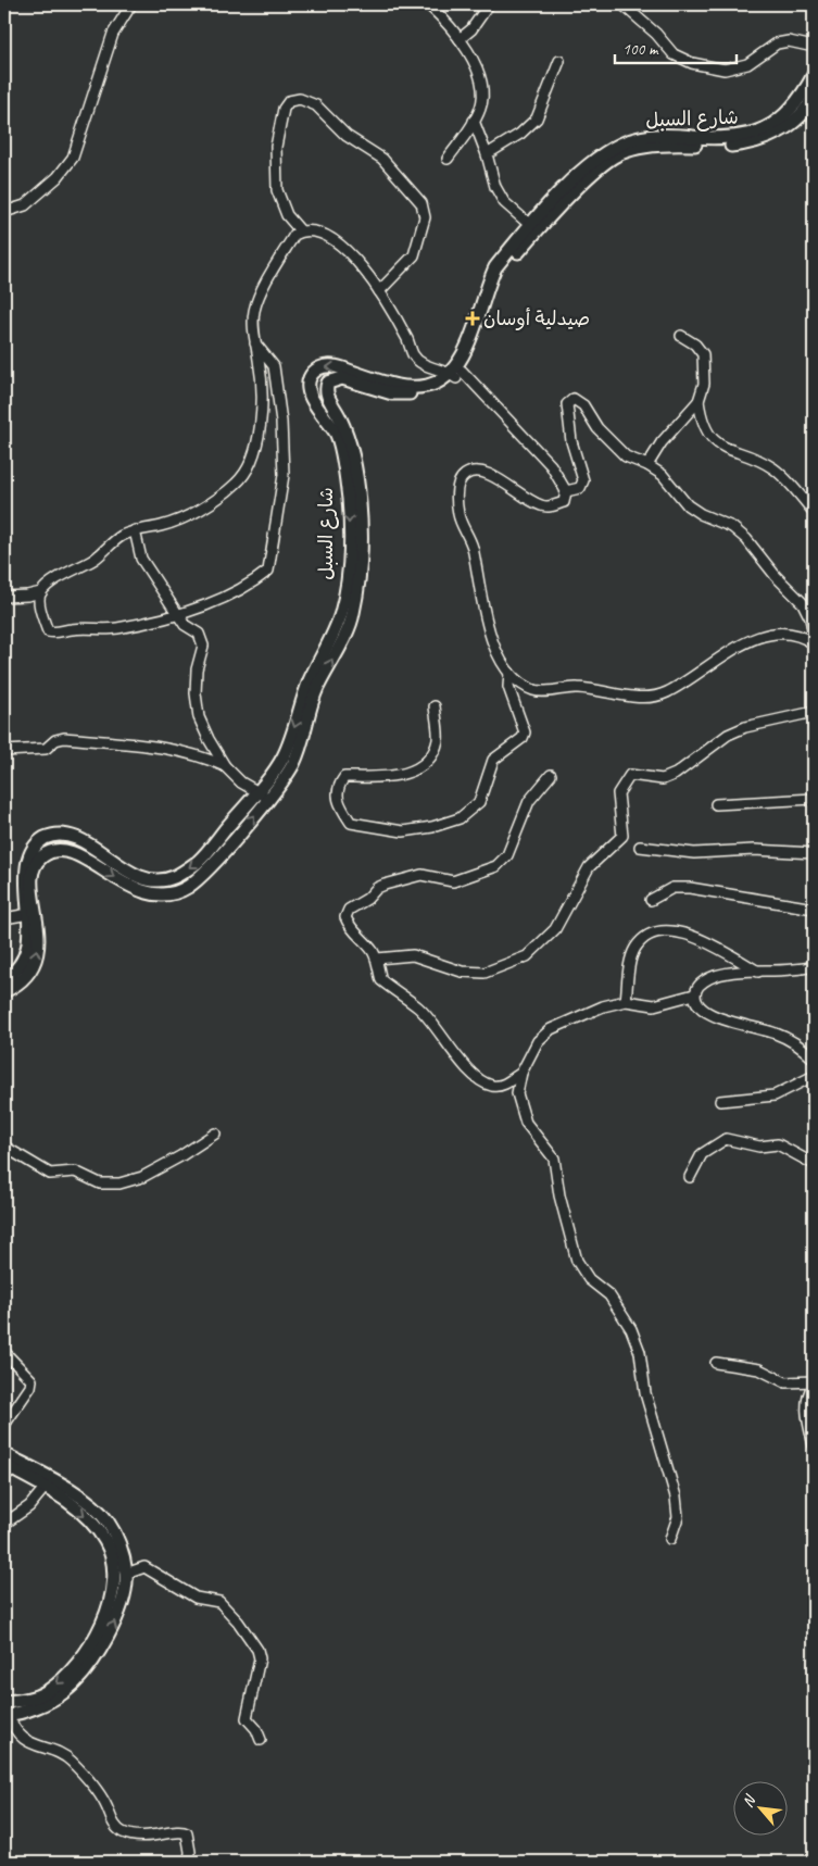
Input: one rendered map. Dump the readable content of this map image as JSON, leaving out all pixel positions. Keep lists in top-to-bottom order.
{
  "streets": {
    "main road": ["شارع السبل"]
  },
  "places": {
    "health": ["صيدلية أوسان"]
  },
  "scale_bar": "100 m",
  "north": "top left"
}
